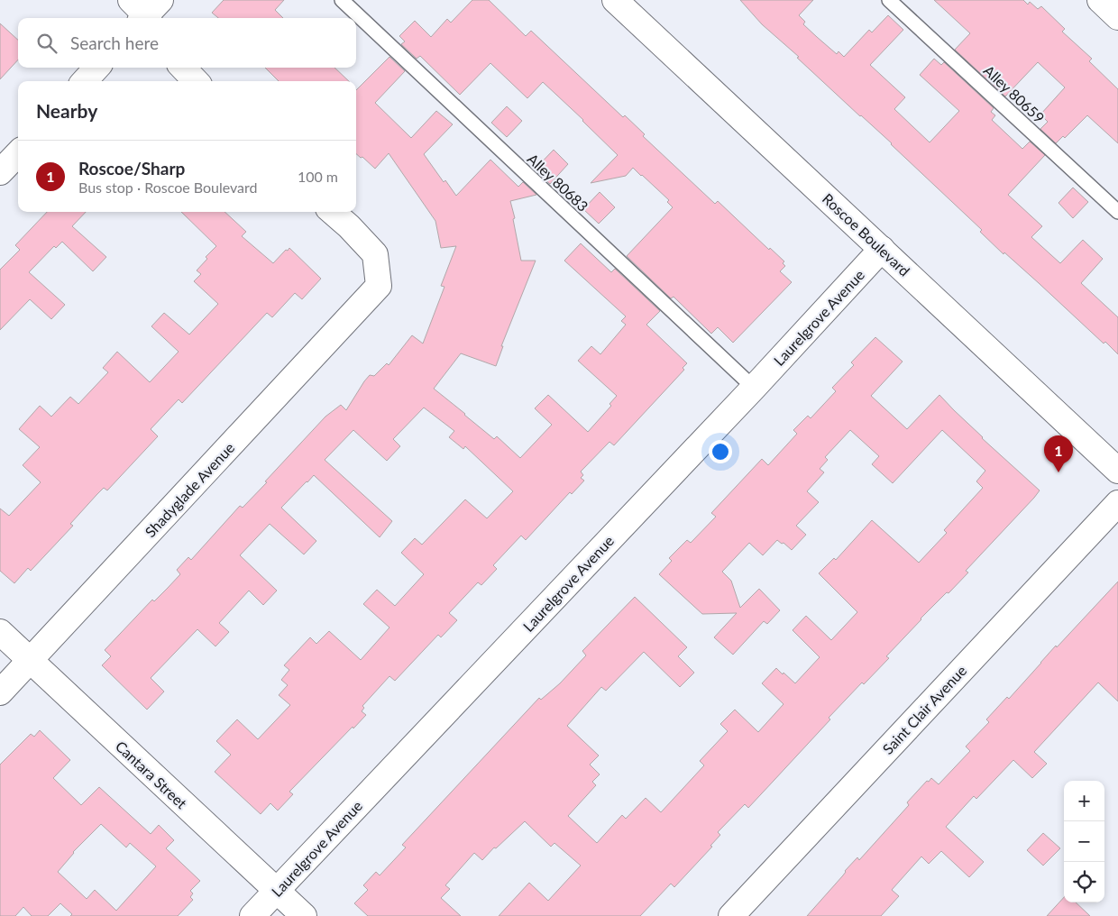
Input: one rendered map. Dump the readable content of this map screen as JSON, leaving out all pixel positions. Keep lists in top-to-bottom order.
{
  "streets": {
    "street": [
      "Roscoe Boulevard",
      "Laurelgrove Avenue",
      "Shadyglade Avenue",
      "Saint Clair Avenue",
      "Cantara Street"
    ],
    "lane": ["Alley 80659", "Alley 80683"]
  },
  "crossings": [
    ["Alley 80683", "Laurelgrove Avenue"],
    ["Roscoe Boulevard", "Laurelgrove Avenue"],
    ["Laurelgrove Avenue", "Cantara Street"],
    ["Shadyglade Avenue", "Cantara Street"]
  ],
  "page": {
    "search": "Search here",
    "heading": "Nearby",
    "list": [
      {
        "mark": "1",
        "name": "Roscoe/Sharp",
        "note": "Bus stop · Roscoe Boulevard",
        "value": "100 m"
      }
    ],
    "pins": "1",
    "map_buttons": ["+", "−"]
  }
}
